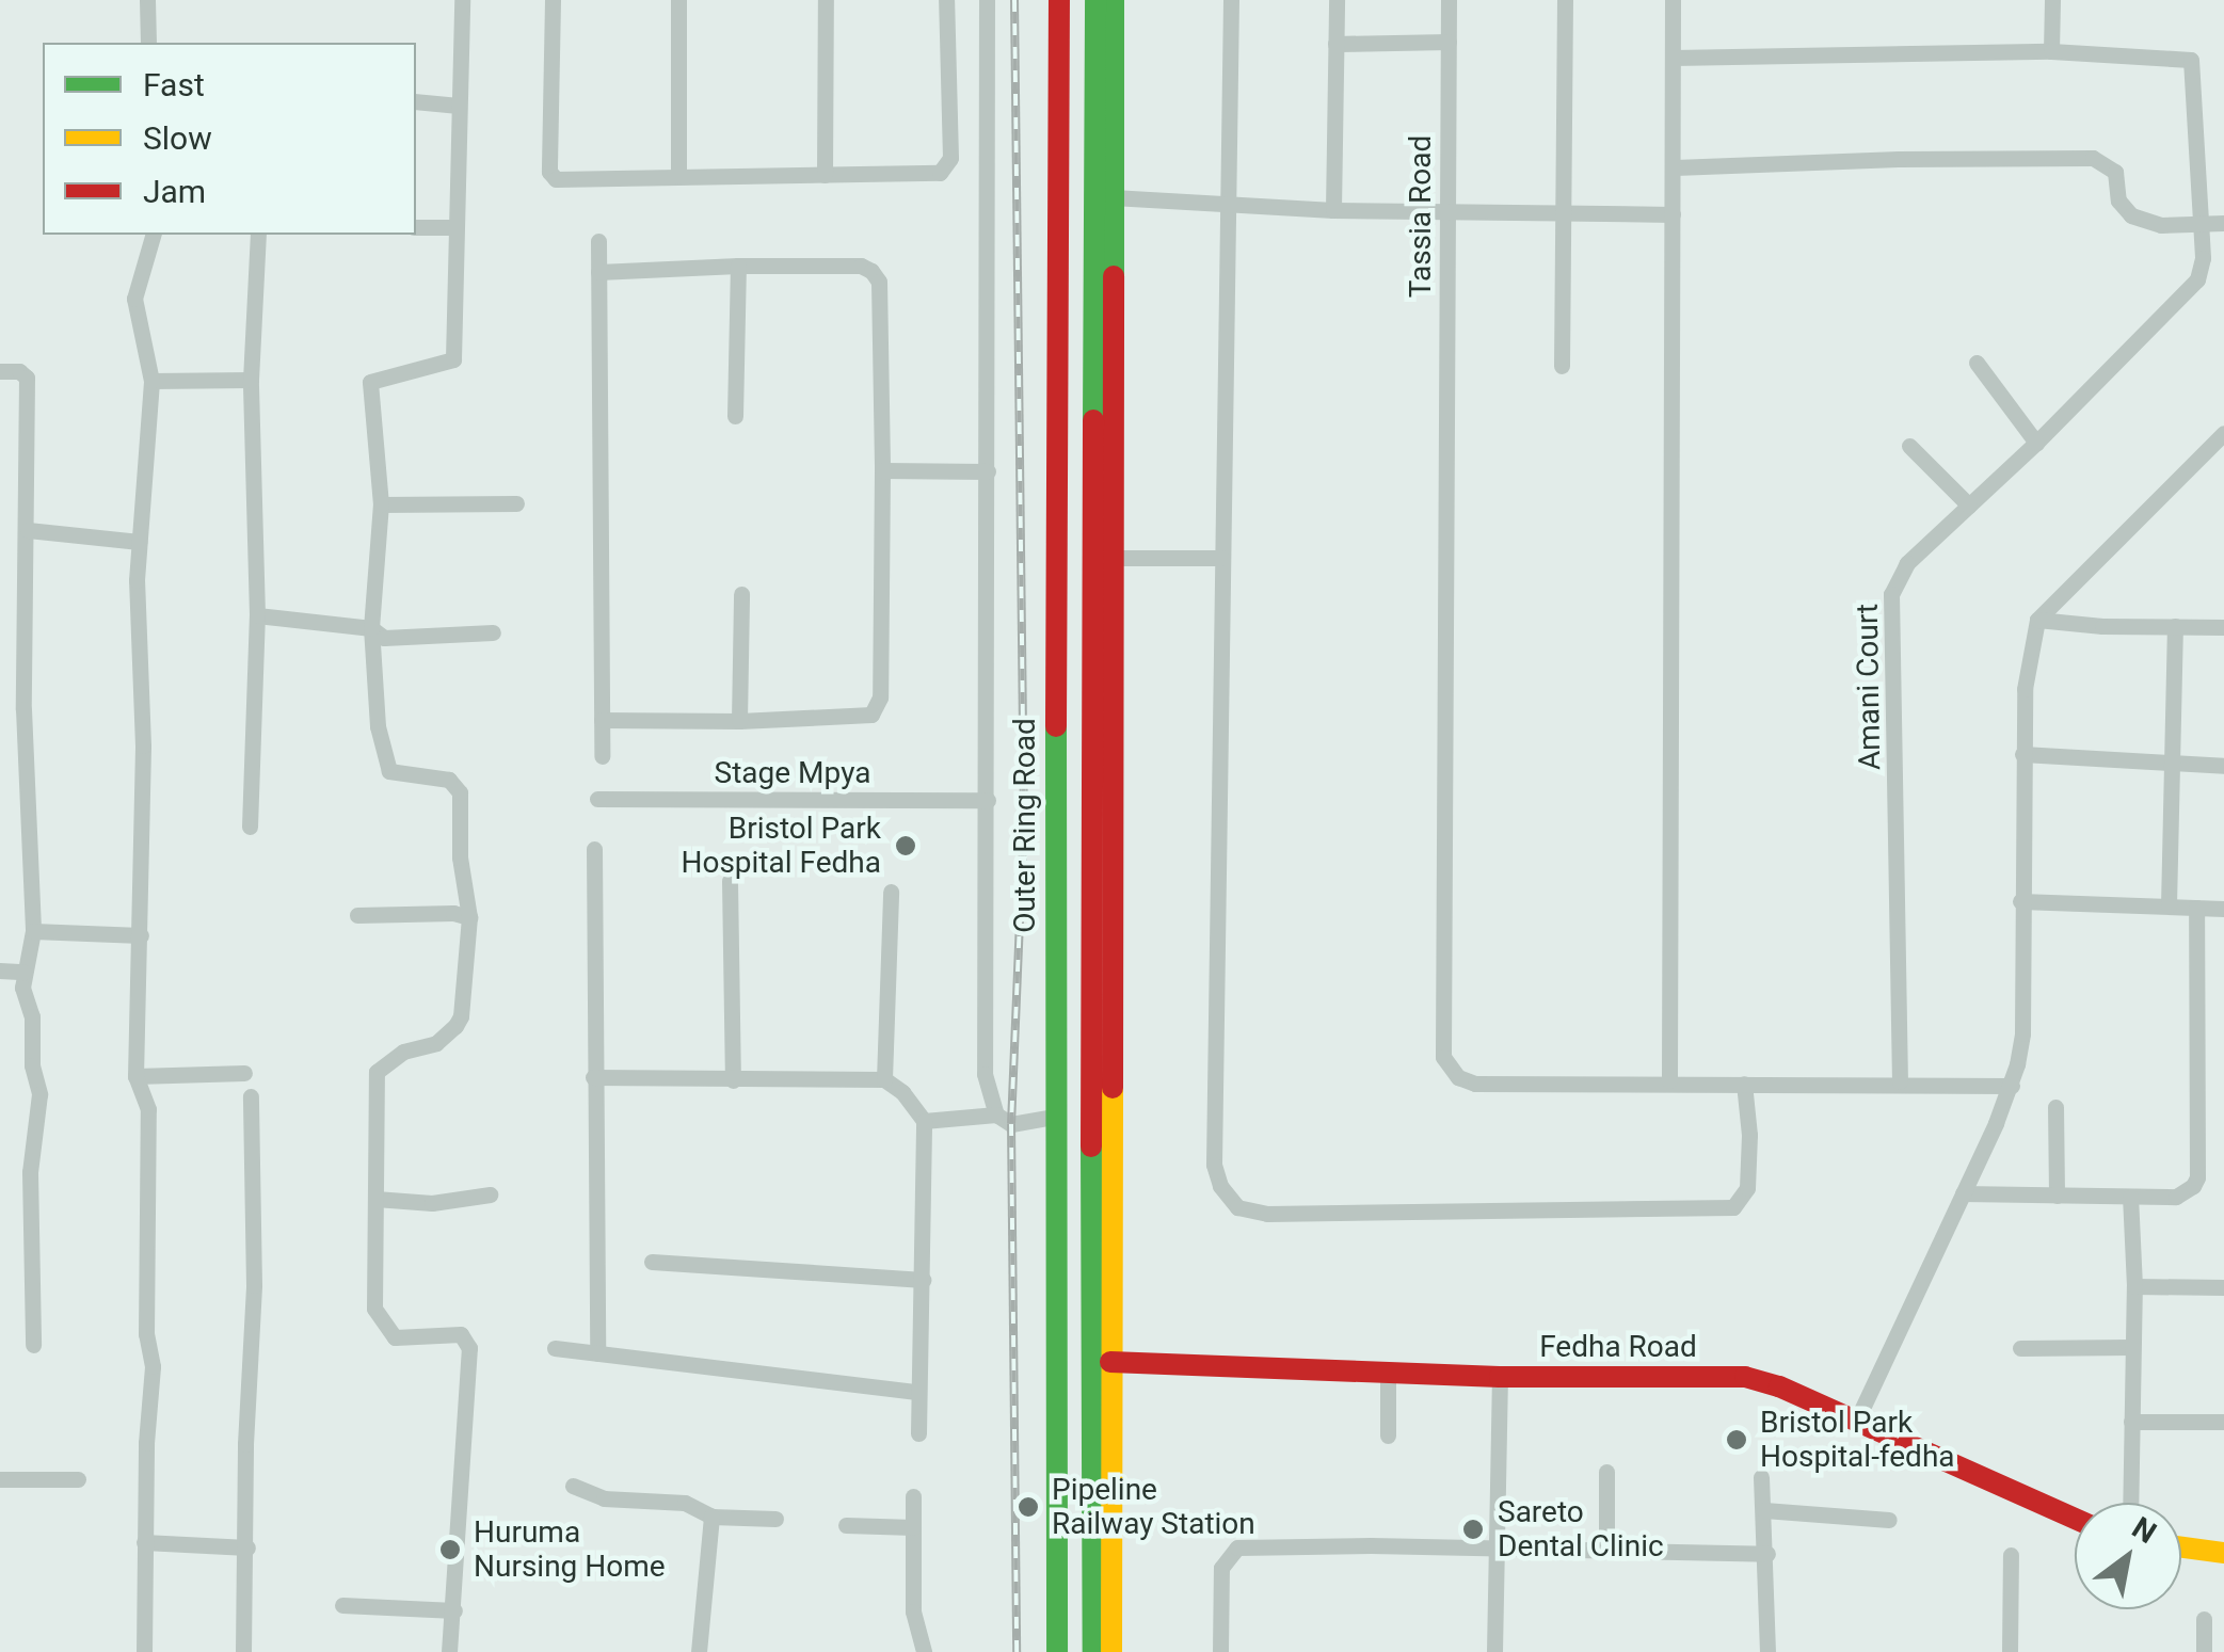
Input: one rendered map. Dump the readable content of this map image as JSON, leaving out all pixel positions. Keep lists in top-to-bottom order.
{
  "streets": {
    "main road": ["Outer Ring Road", "Fedha Road"],
    "street": ["Tassia Road", "Amani Court", "Stage Mpya"]
  },
  "places": [
    "Bristol Park Hospital Fedha",
    "Bristol Park Hospital-fedha",
    "Pipeline Railway Station",
    "Sareto Dental Clinic",
    "Huruma Nursing Home"
  ],
  "legend": ["Fast", "Slow", "Jam"],
  "north": "top right"
}
